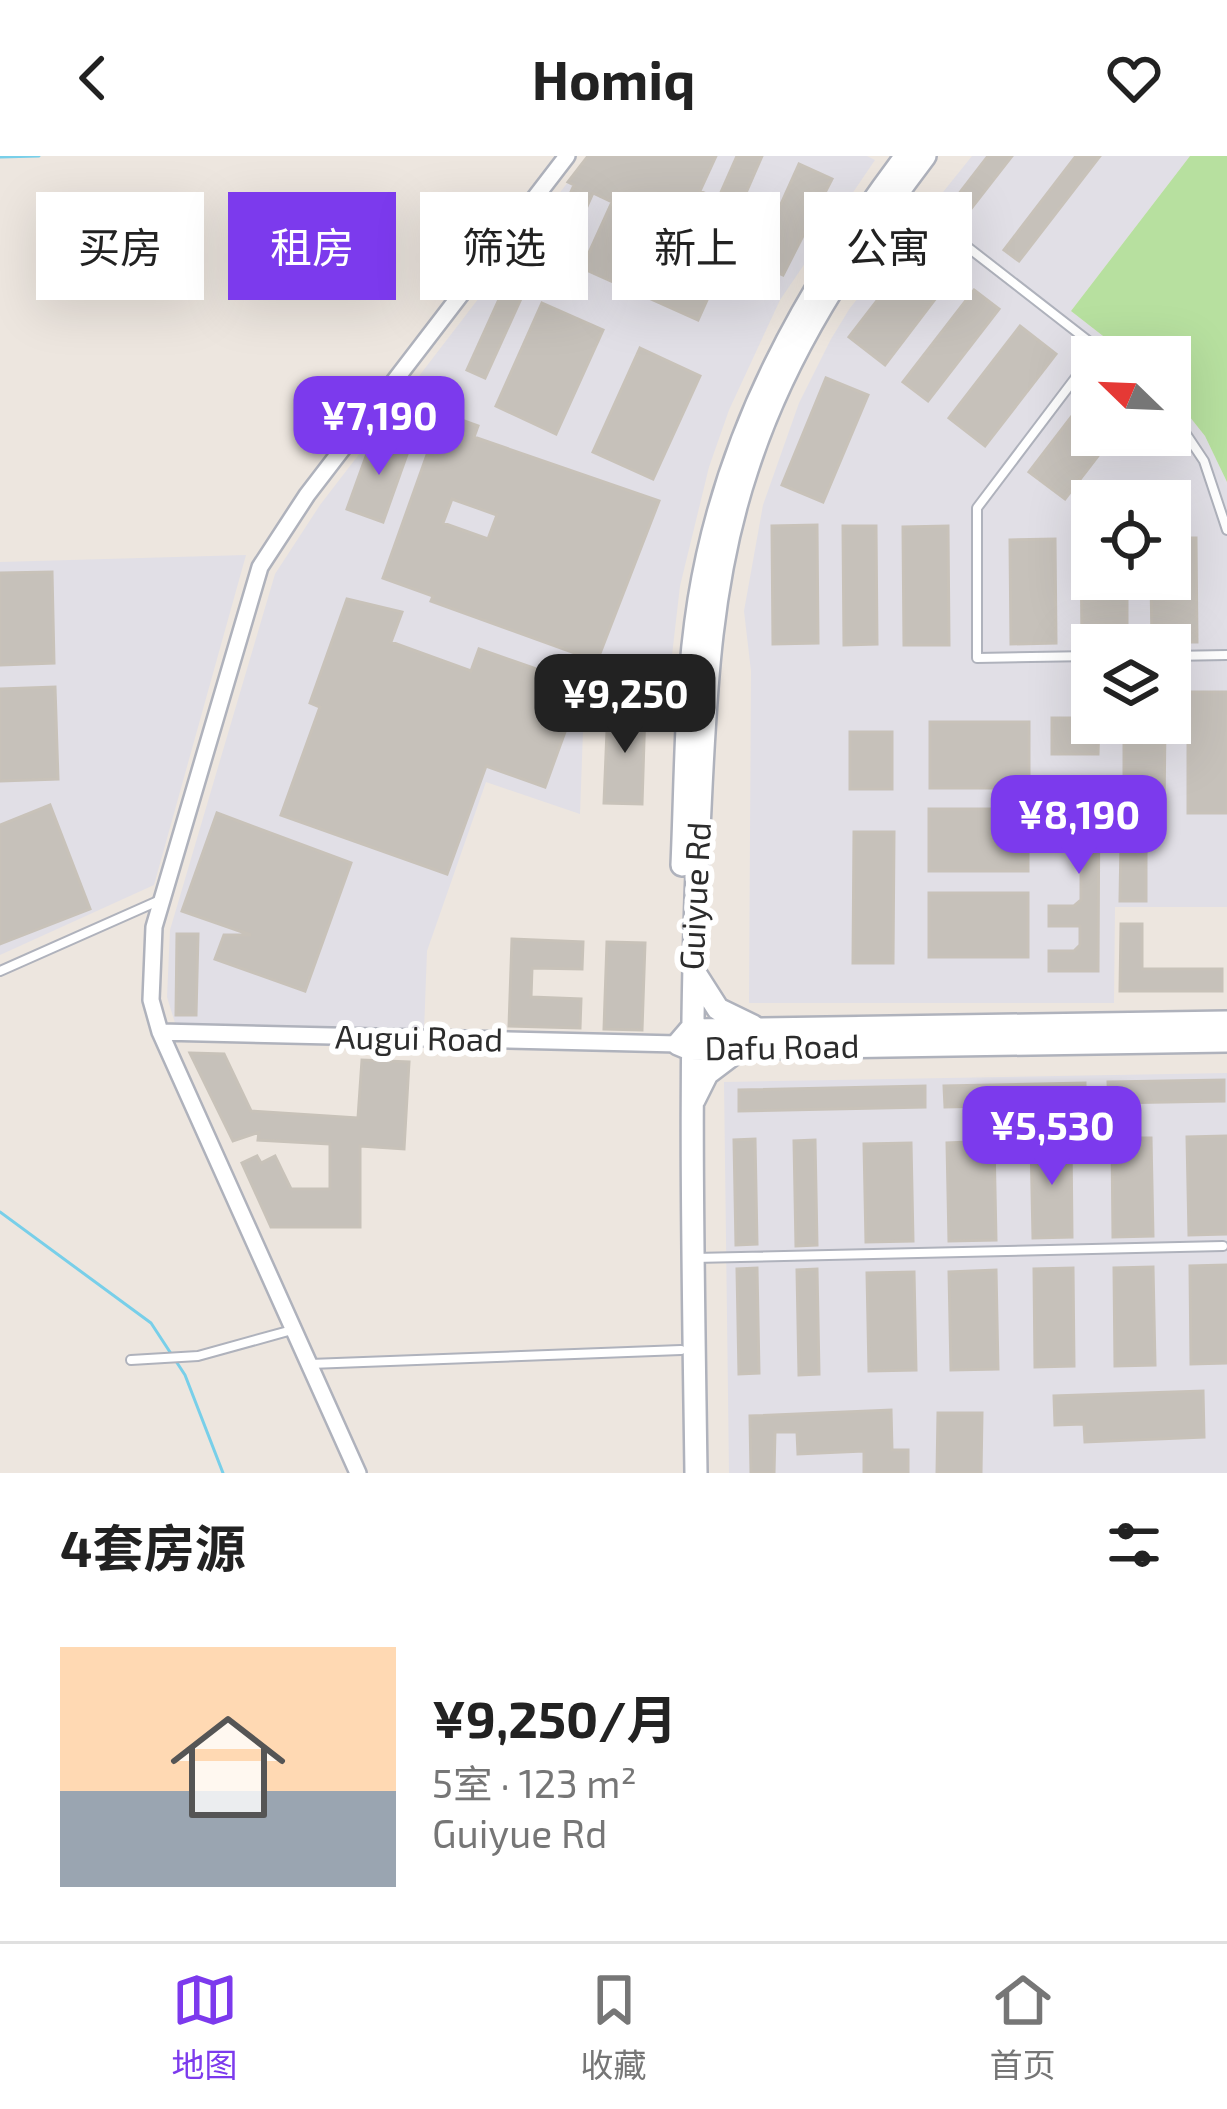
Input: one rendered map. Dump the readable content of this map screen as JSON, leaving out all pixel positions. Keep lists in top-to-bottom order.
{
  "streets": {
    "main road": ["Guiyue Rd", "Dafu Road"],
    "street": ["Augui Road"]
  },
  "crossings": [
    ["Guiyue Rd", "Augui Road"],
    ["Guiyue Rd", "Dafu Road"],
    ["Augui Road", "Dafu Road"]
  ],
  "north": "top left",
  "page": {
    "header": "Homiq",
    "chip": [
      "买房",
      "租房",
      "筛选",
      "新上",
      "公寓"
    ],
    "price": [
      "¥7,190",
      "¥9,250",
      "¥8,190",
      "¥5,530"
    ],
    "heading": "4套房源",
    "list": [
      {
        "name": "¥9,250/月",
        "note": "5室 · 123 m² · Guiyue Rd"
      }
    ],
    "tabs": ["地图", "收藏", "首页"]
  }
}
